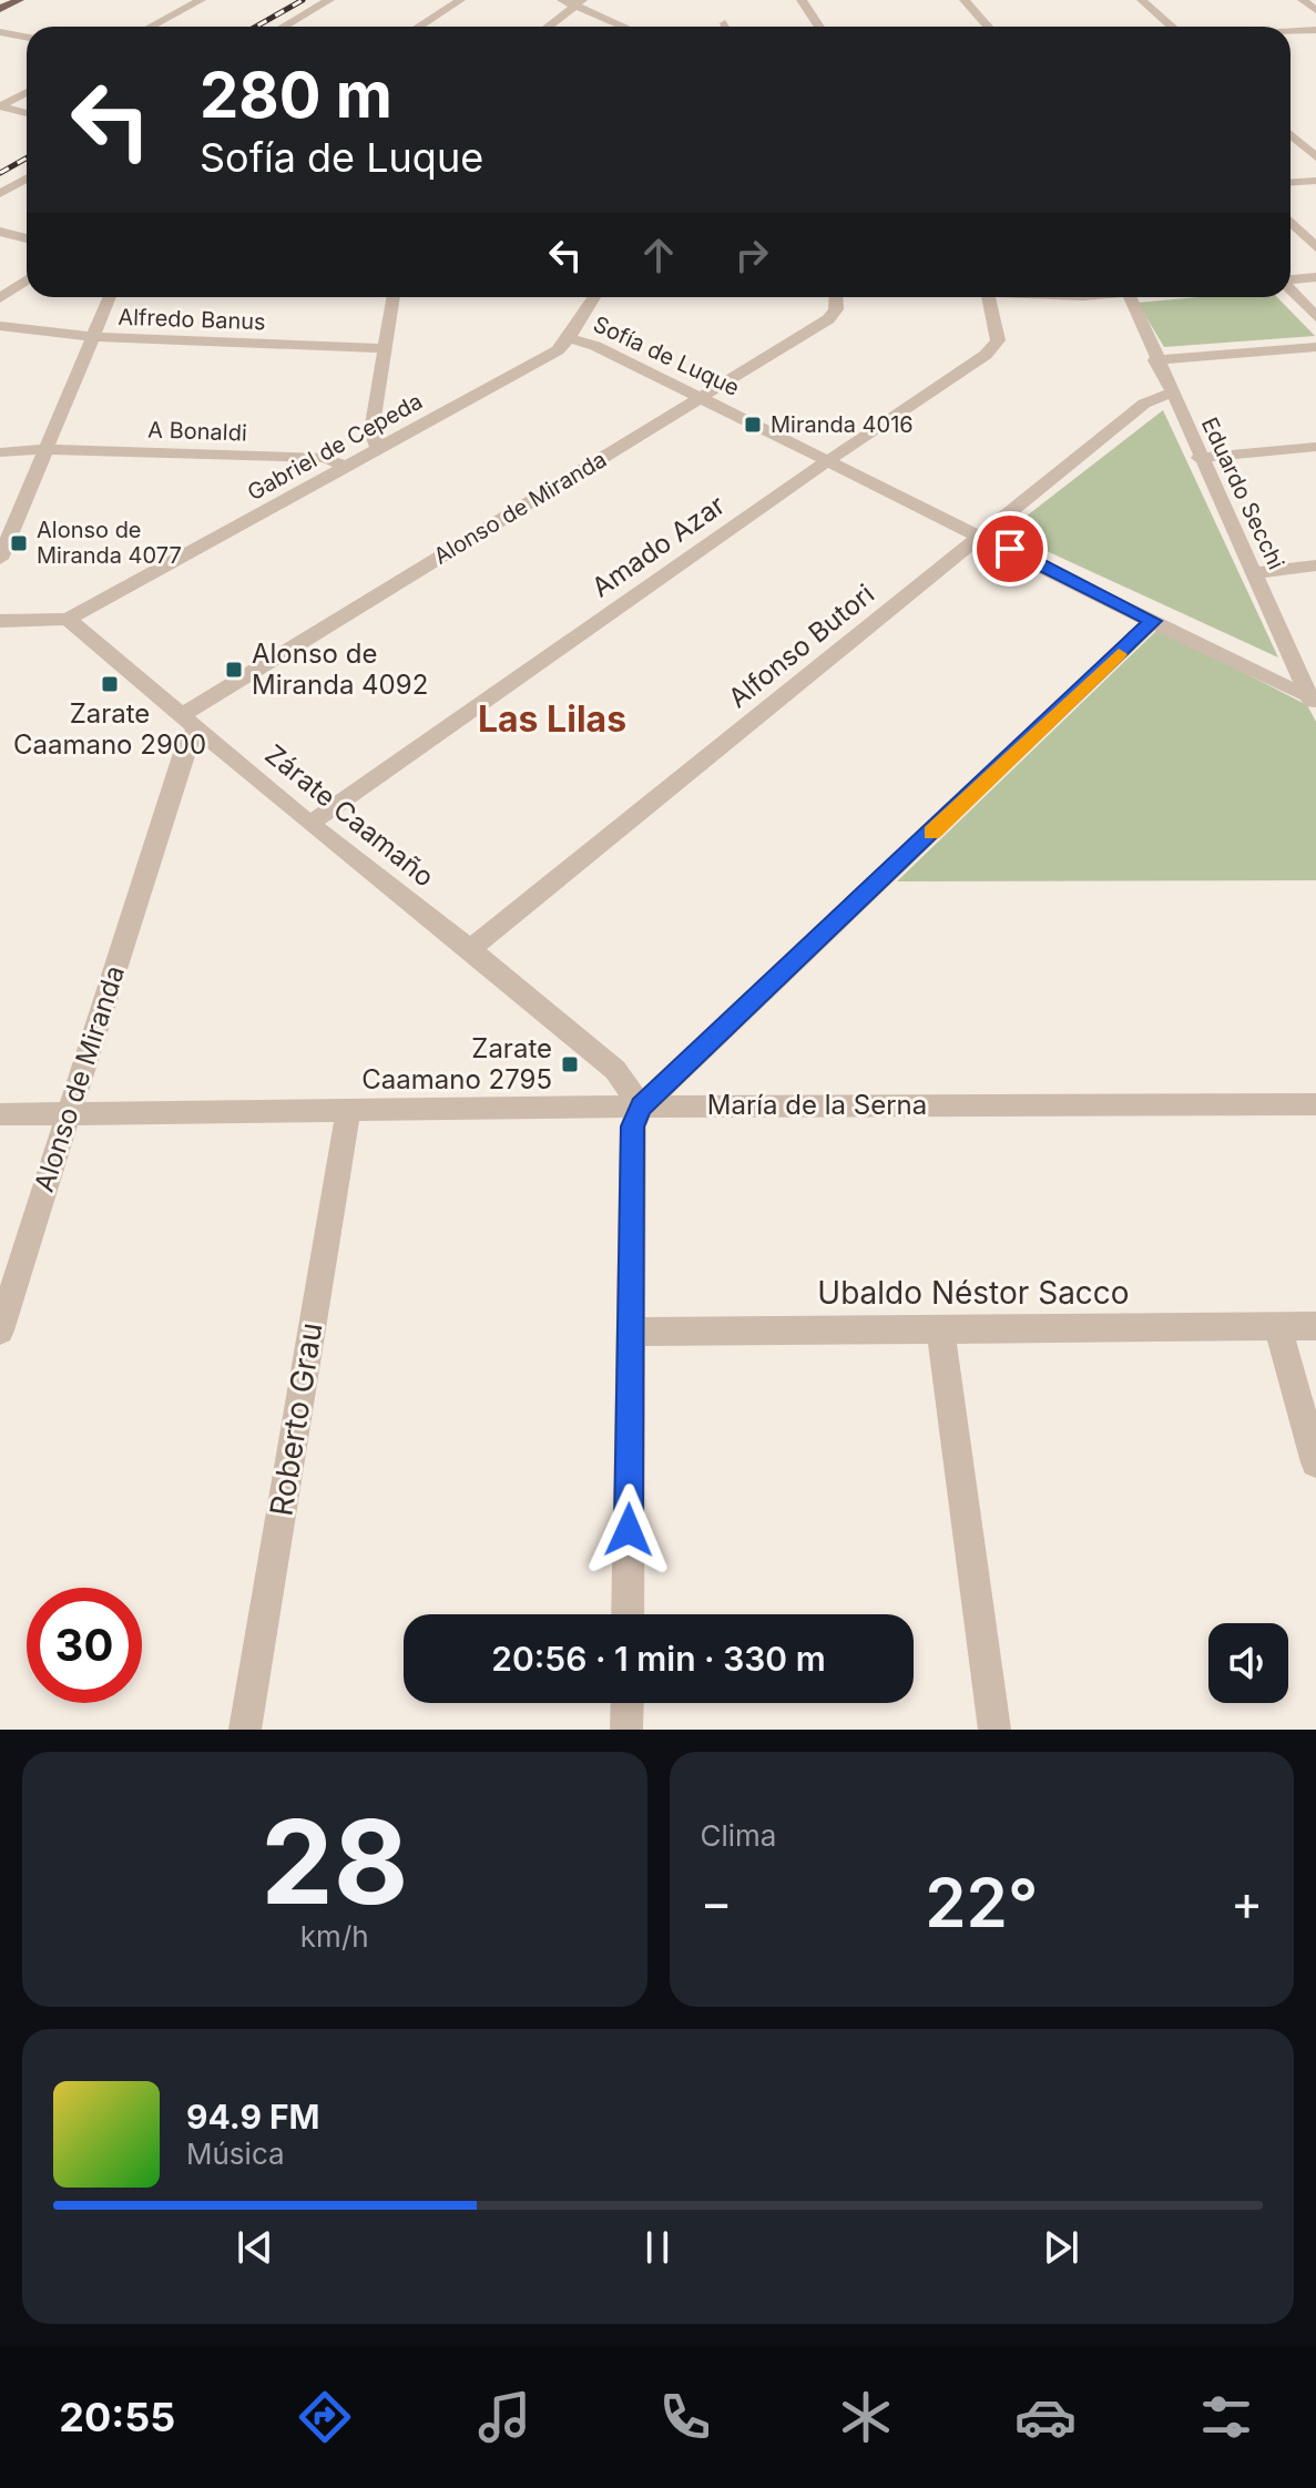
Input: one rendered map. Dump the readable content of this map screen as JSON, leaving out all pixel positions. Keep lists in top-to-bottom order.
{
  "streets": {
    "street": [
      "Alfredo Banus",
      "Sofía de Luque",
      "A Bonaldi",
      "Gabriel de Cepeda",
      "Eduardo Secchi",
      "Alonso de Miranda",
      "Amado Azar",
      "Alfonso Butori",
      "Zárate Caamaño",
      "María de la Serna",
      "Ubaldo Néstor Sacco",
      "Roberto Grau"
    ]
  },
  "crossings": [
    ["Sofía de Luque", "Gabriel de Cepeda"],
    ["Sofía de Luque", "Eduardo Secchi"],
    ["Sofía de Luque", "Alonso de Miranda"],
    ["Sofía de Luque", "Amado Azar"],
    ["Sofía de Luque", "Alfonso Butori"],
    ["A Bonaldi", "Gabriel de Cepeda"],
    ["Gabriel de Cepeda", "Zárate Caamaño"],
    ["Eduardo Secchi", "Alfonso Butori"],
    ["Alonso de Miranda", "Zárate Caamaño"],
    ["Alonso de Miranda", "María de la Serna"],
    ["Amado Azar", "Zárate Caamaño"],
    ["Alfonso Butori", "Zárate Caamaño"],
    ["Zárate Caamaño", "María de la Serna"],
    ["María de la Serna", "Roberto Grau"]
  ],
  "districts": ["Las Lilas"],
  "places": {
    "transit": [
      "Miranda 4016",
      "Alonso de Miranda 4077",
      "Alonso de Miranda 4092",
      "Zarate Caamano 2900",
      "Zarate Caamano 2795"
    ]
  },
  "page": {
    "turn": ["280 m", "Sofía de Luque"],
    "limit": "30",
    "trip": "20:56 · 1 min · 330 m",
    "tile": [
      ["28", "km/h"],
      "Clima"
    ],
    "heat": ["−", "22°", "+"],
    "song": ["94.9 FM", "Música"],
    "tabs": "20:55"
  }
}
